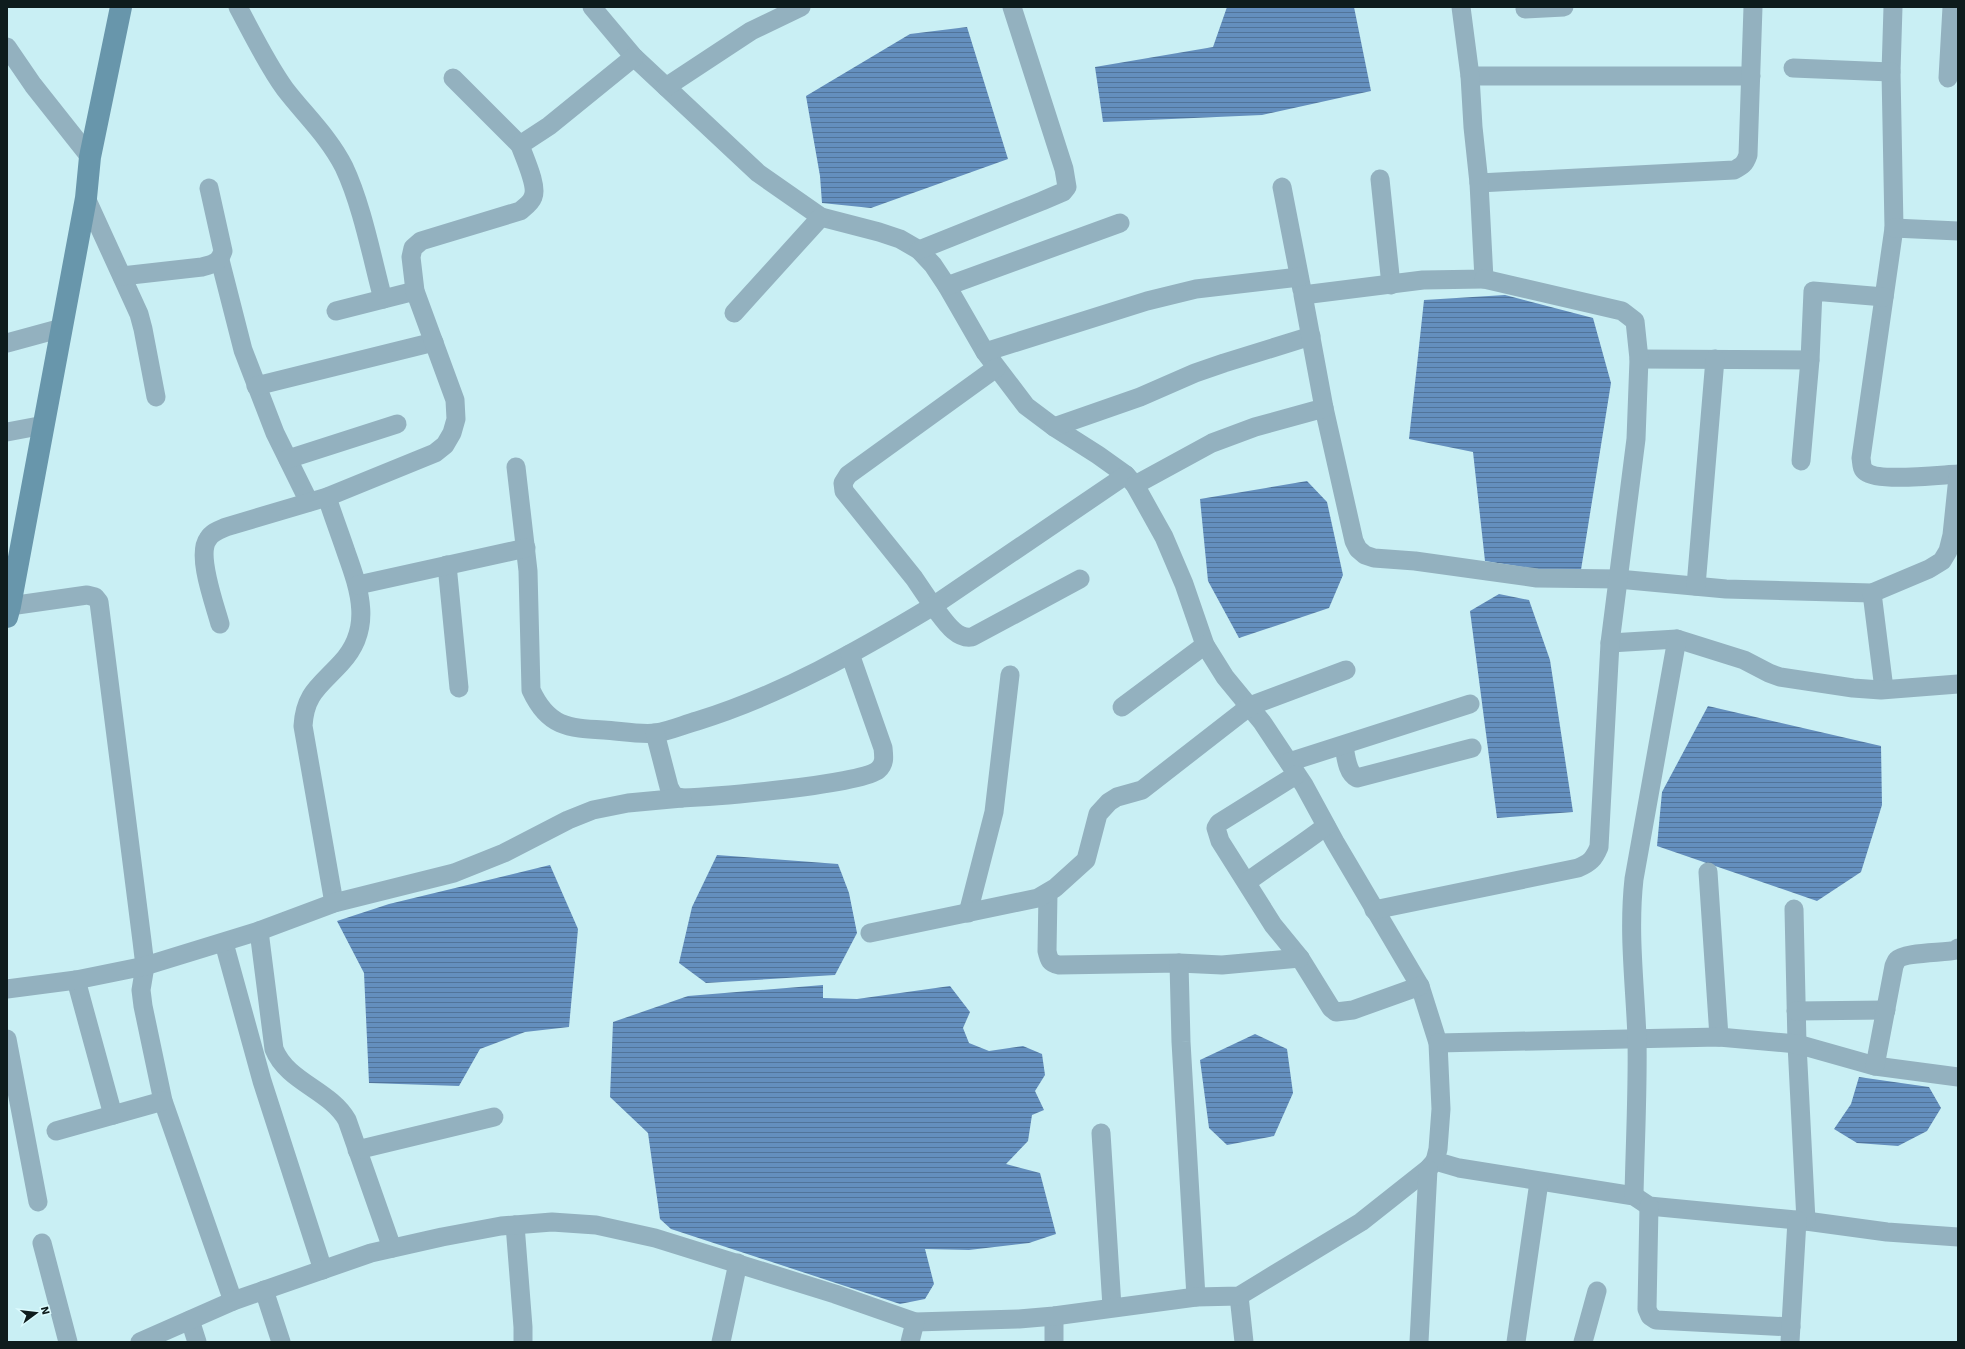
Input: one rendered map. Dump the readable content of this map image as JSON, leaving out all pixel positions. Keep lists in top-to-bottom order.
{
  "north": "right"
}
